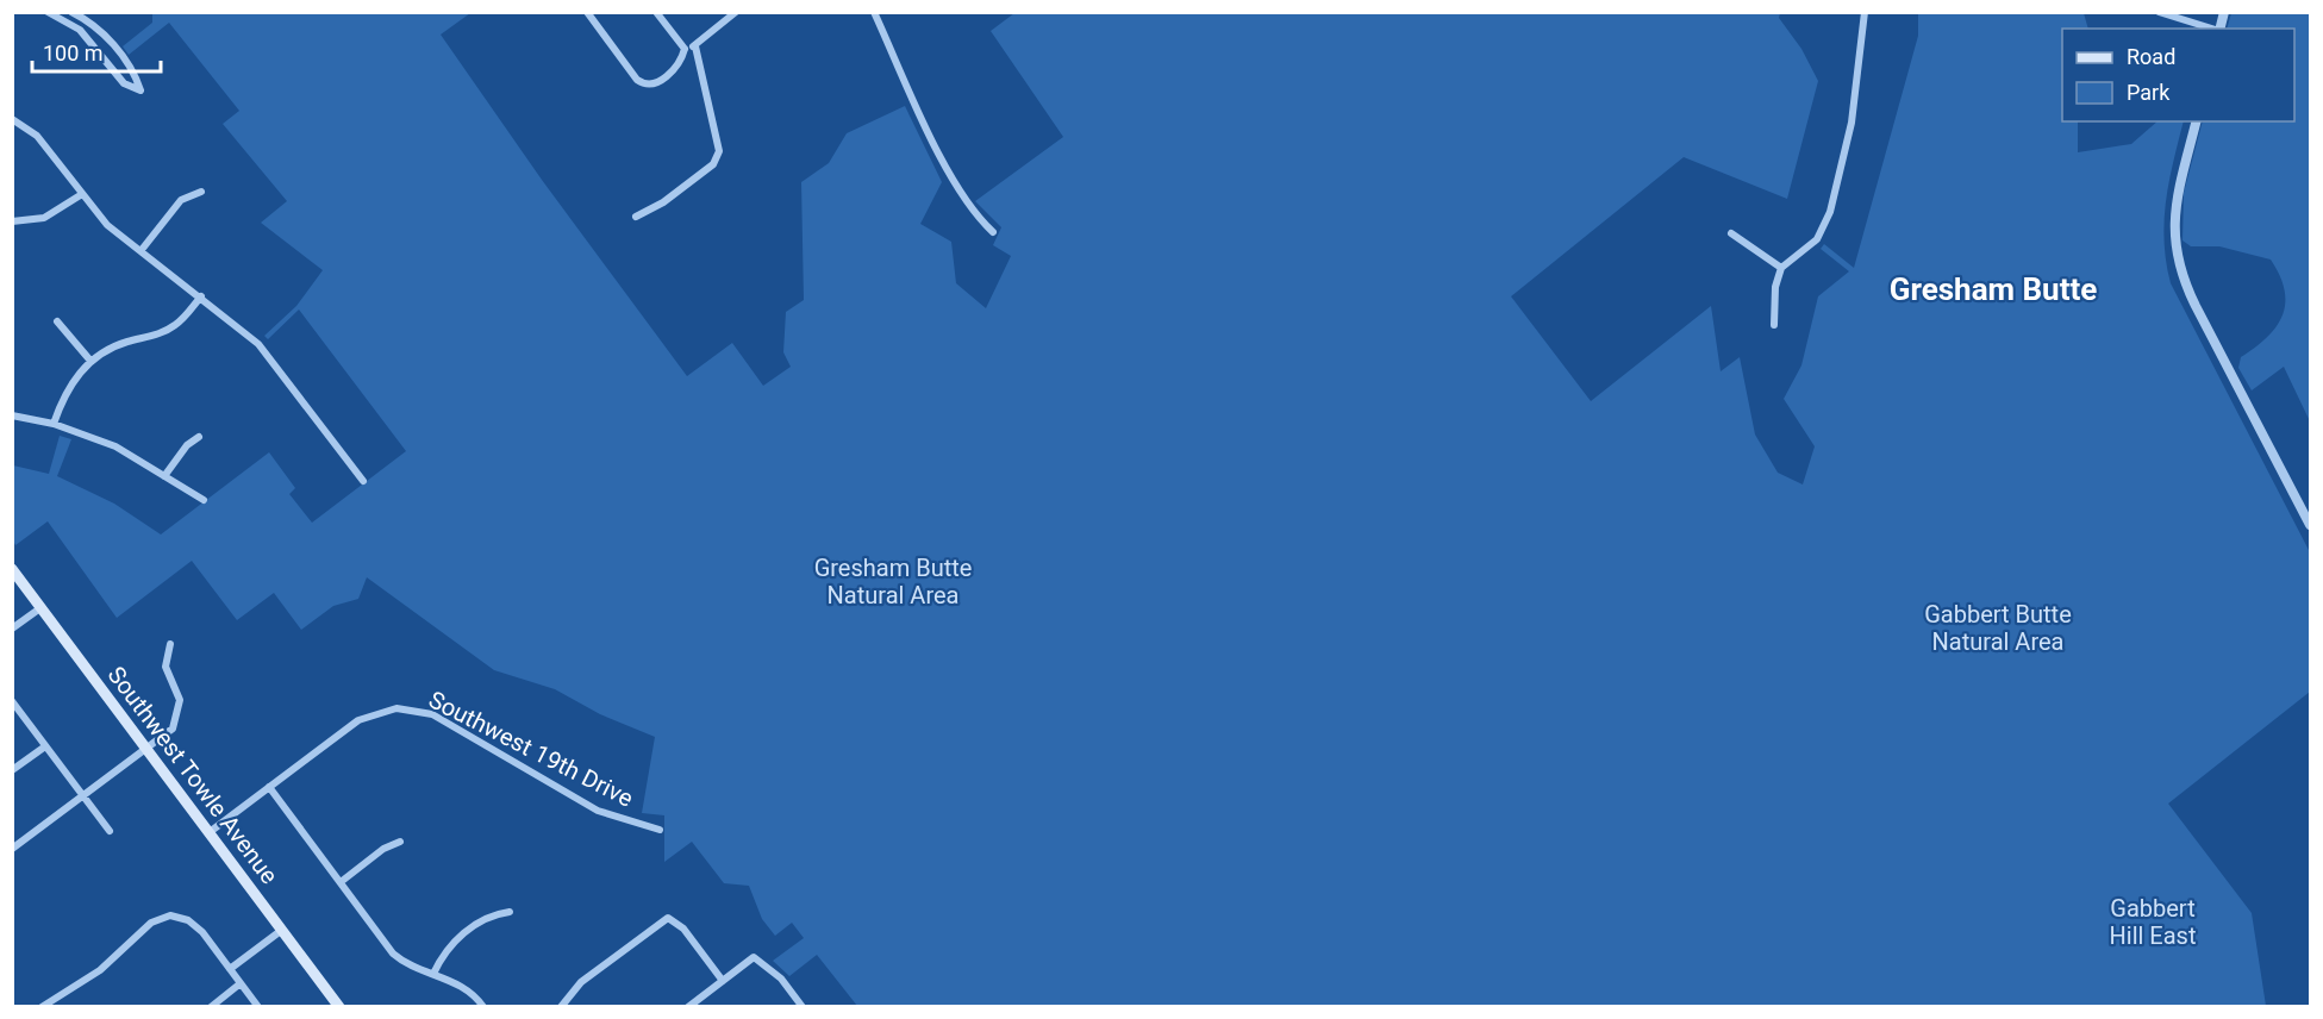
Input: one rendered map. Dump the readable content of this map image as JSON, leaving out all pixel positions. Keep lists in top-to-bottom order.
{
  "streets": {
    "main road": ["Southwest Towle Avenue"],
    "street": ["Southwest 19th Drive"]
  },
  "crossings": [
    ["Southwest 19th Drive", "Southwest Towle Avenue"]
  ],
  "districts": ["Gresham Butte"],
  "parks": ["Gresham Butte Natural Area", "Gabbert Butte Natural Area", "Gabbert Hill East"],
  "legend": ["Road", "Park"],
  "scale_bar": "100 m"
}
